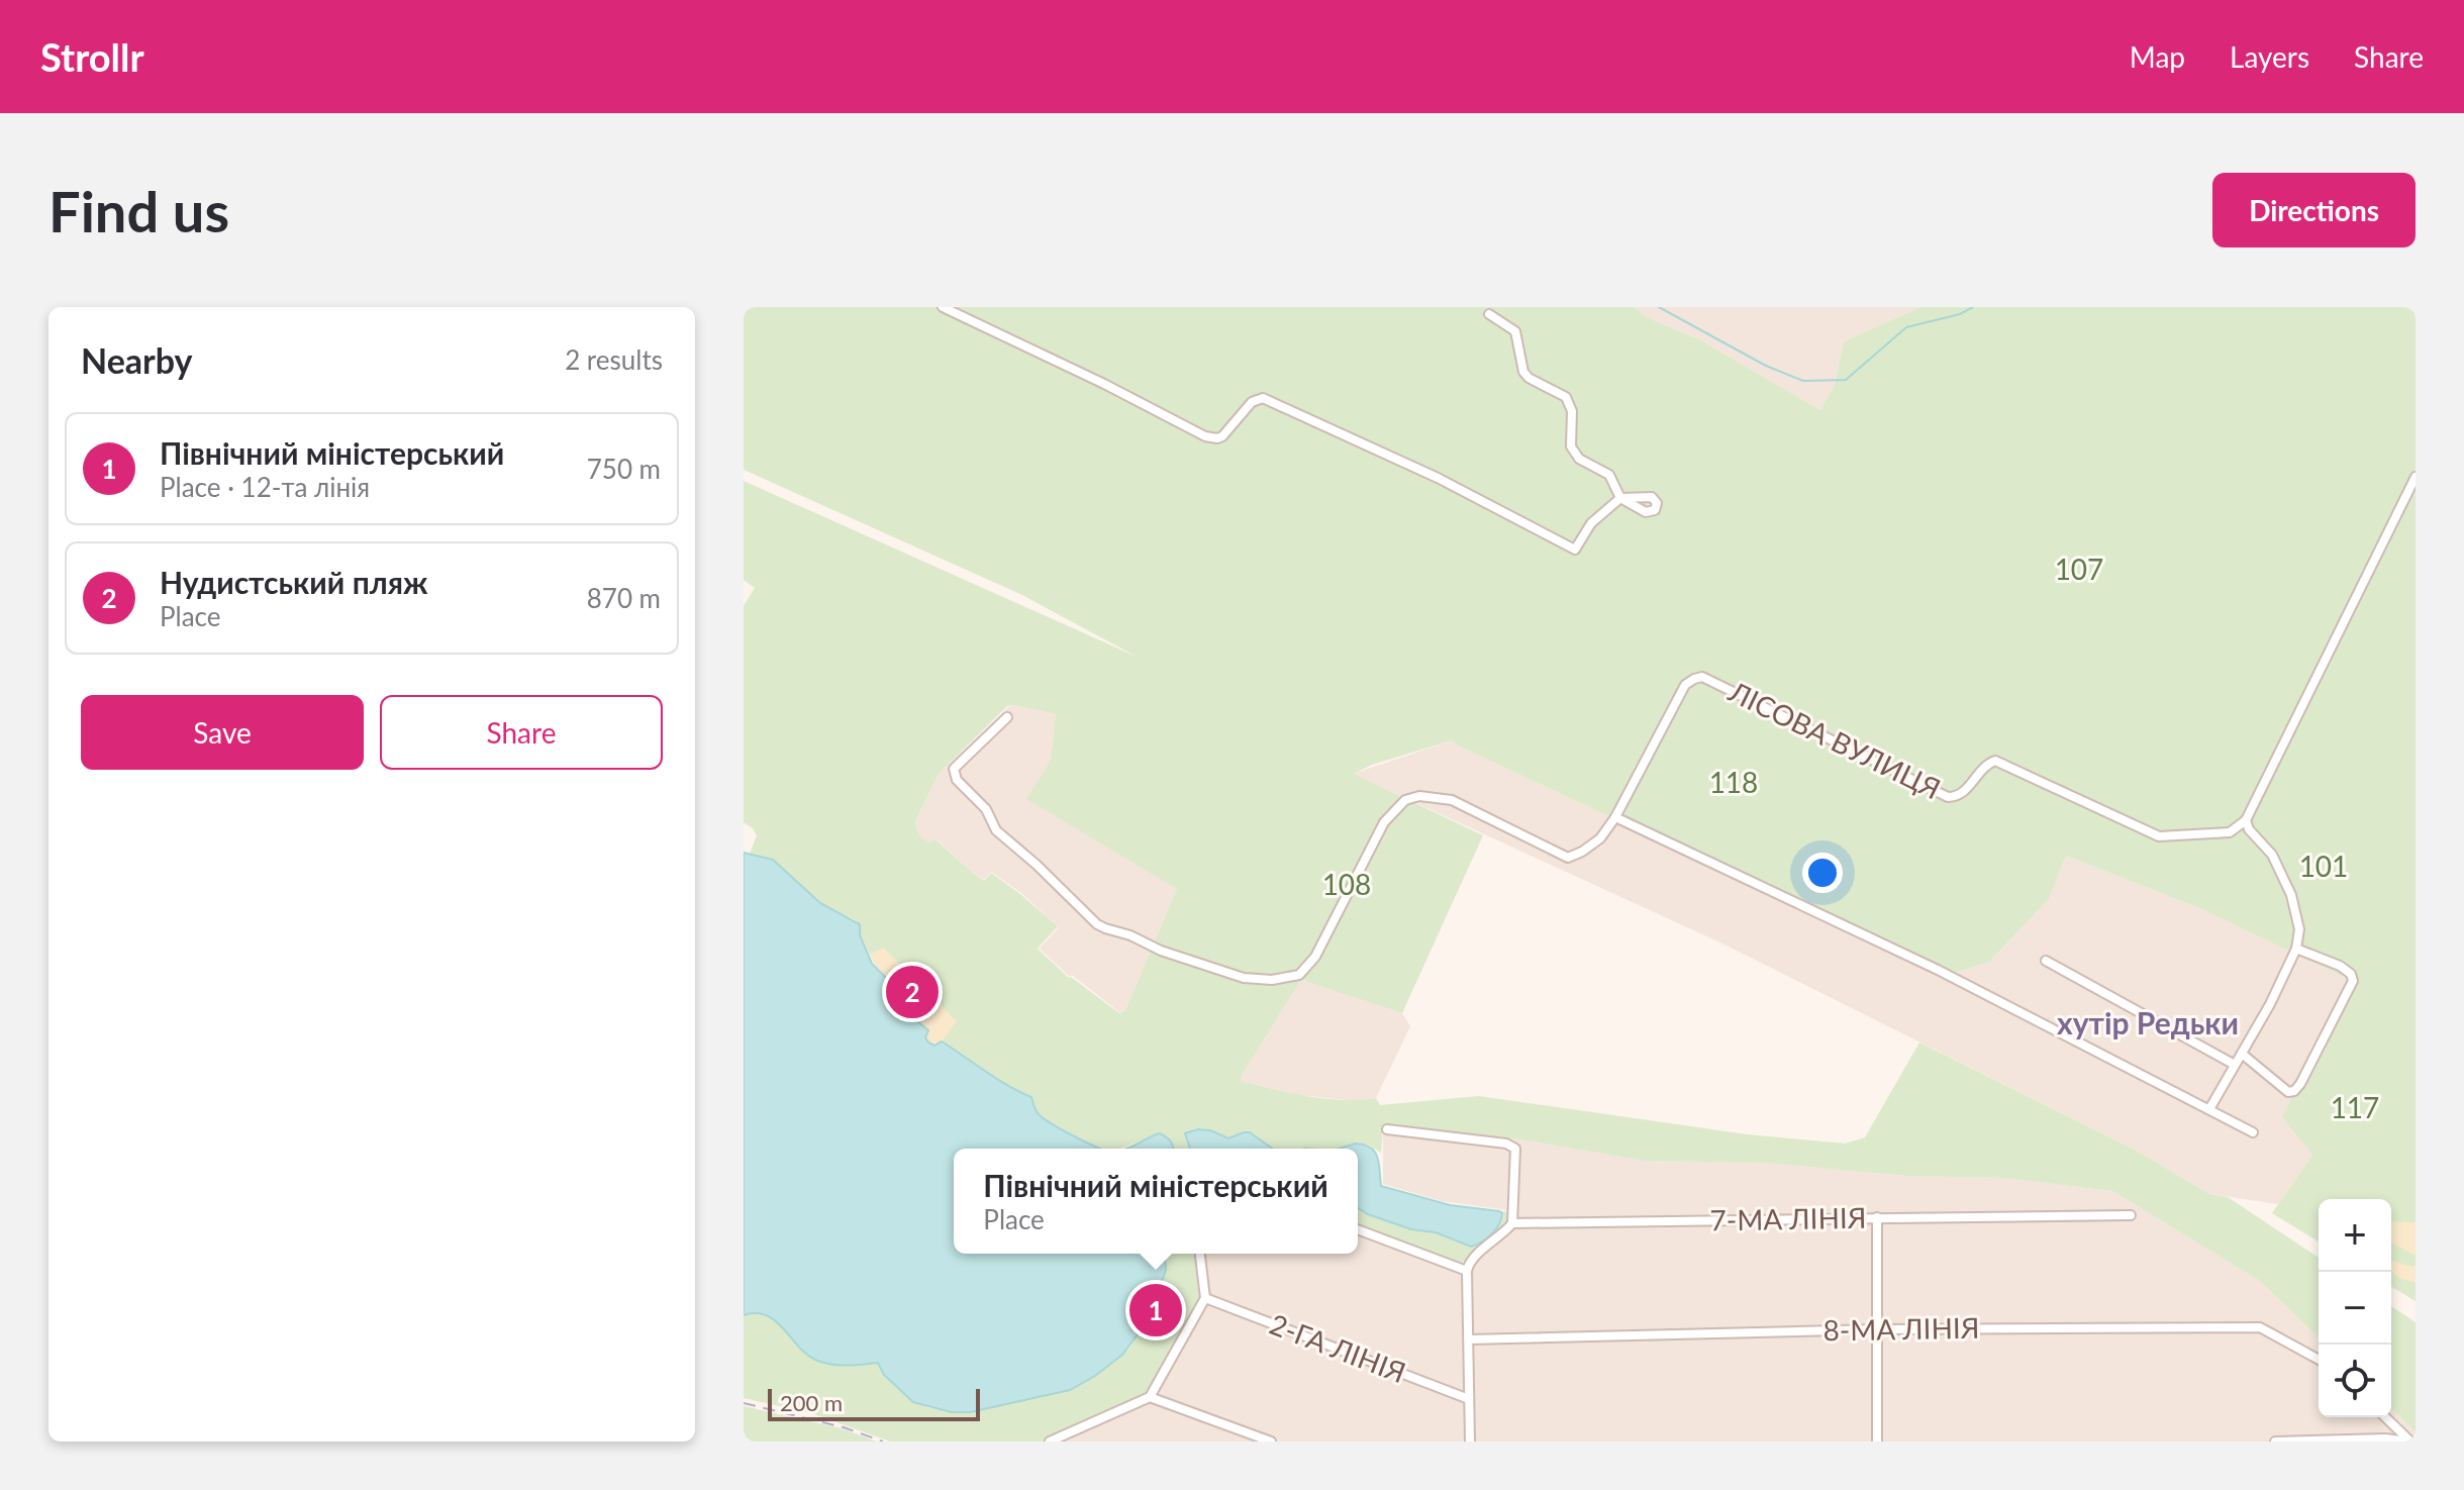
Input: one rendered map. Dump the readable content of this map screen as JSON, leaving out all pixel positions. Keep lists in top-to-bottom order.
{
  "streets": {
    "street": [
      "ЛІСОВА ВУЛИЦЯ",
      "7-МА ЛІНІЯ",
      "8-МА ЛІНІЯ",
      "2-ГА ЛІНІЯ"
    ]
  },
  "districts": ["хутір Редьки"],
  "parks": [
    "107",
    "118",
    "101",
    "108",
    "117"
  ],
  "scale_bar": "200 m",
  "page": {
    "header": "Strollr",
    "nav": ["Map", "Layers", "Share"],
    "buttons": [
      "Directions",
      ["Save", "Share"]
    ],
    "title": "Find us",
    "heading": ["Nearby", "2 results"],
    "list": [
      {
        "mark": "1",
        "name": "Північний міністерський",
        "note": "Place · 12-та лінія",
        "value": "750 m"
      },
      {
        "mark": "2",
        "name": "Нудистський пляж",
        "note": "Place",
        "value": "870 m"
      }
    ],
    "pins": ["2", "1"],
    "popup": ["Північний міністерський", "Place"],
    "map_buttons": ["+", "−"],
    "scale": "200 m"
  }
}
